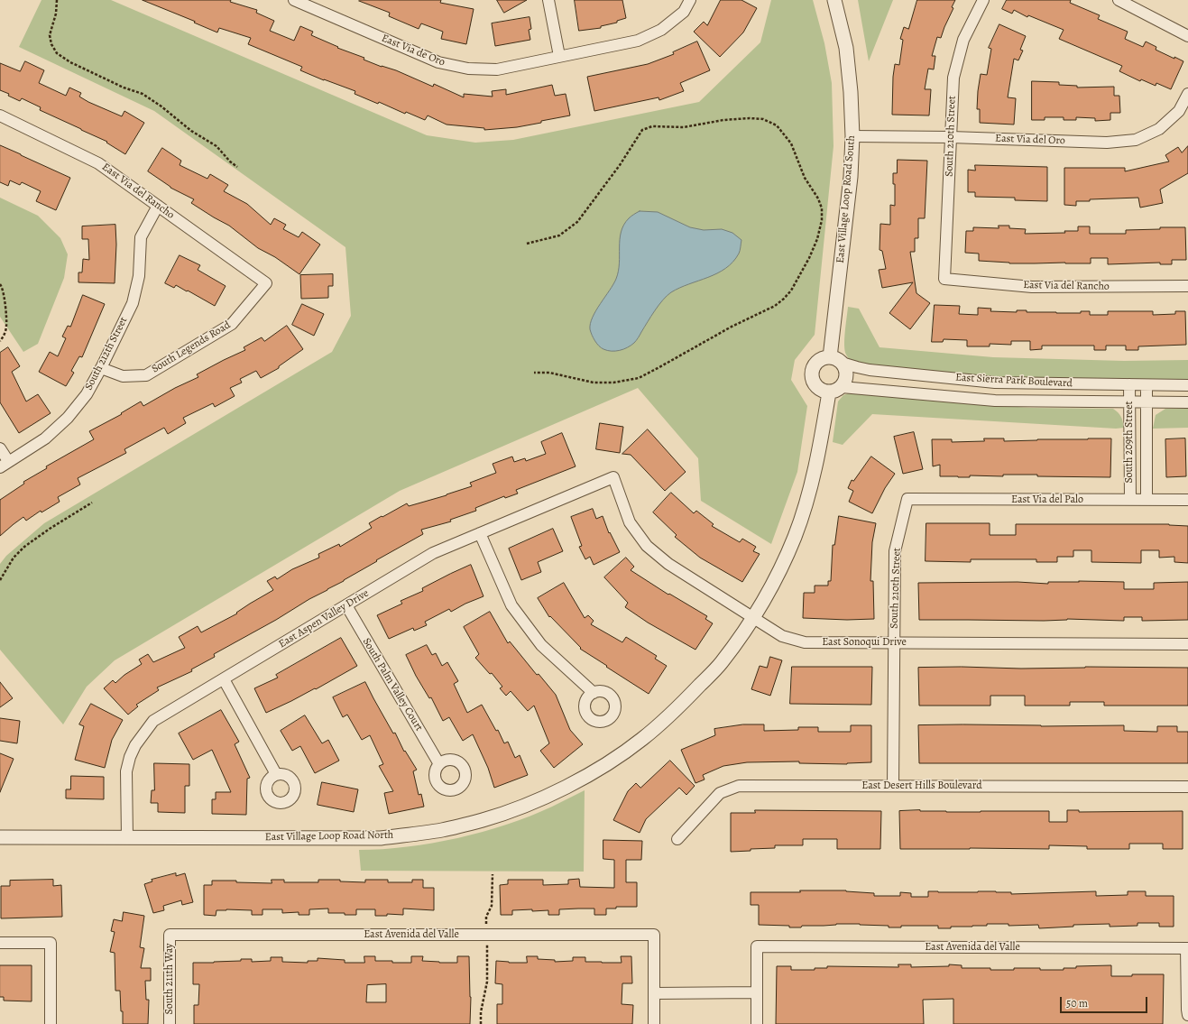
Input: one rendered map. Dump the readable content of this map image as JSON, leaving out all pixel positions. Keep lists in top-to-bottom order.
{
  "streets": {
    "street": [
      "East Via de Oro",
      "South 210th Street",
      "East Via del Oro",
      "East Via del Rancho",
      "East Village Loop Road South",
      "South Legends Road",
      "South 212th Street",
      "East Sierra Park Boulevard",
      "South 209th Street",
      "East Via del Palo",
      "East Aspen Valley Drive",
      "East Sonoqui Drive",
      "South Palm Valley Court",
      "East Desert Hills Boulevard",
      "East Village Loop Road North",
      "East Avenida del Valle",
      "South 211th Way"
    ]
  },
  "crossings": [
    ["South 210th Street", "East Via del Oro"],
    ["South 210th Street", "East Via del Rancho"],
    ["South 210th Street", "East Via del Palo"],
    ["South 210th Street", "East Sonoqui Drive"],
    ["South 210th Street", "East Desert Hills Boulevard"],
    ["East Via del Oro", "East Village Loop Road South"],
    ["East Via del Rancho", "South Legends Road"],
    ["East Via del Rancho", "South 212th Street"],
    ["East Village Loop Road South", "East Sierra Park Boulevard"],
    ["East Village Loop Road South", "East Village Loop Road North"],
    ["South Legends Road", "South 212th Street"],
    ["East Sierra Park Boulevard", "South 209th Street"],
    ["East Sierra Park Boulevard", "East Village Loop Road North"],
    ["South 209th Street", "East Via del Palo"],
    ["East Aspen Valley Drive", "East Sonoqui Drive"],
    ["East Aspen Valley Drive", "South Palm Valley Court"],
    ["East Aspen Valley Drive", "East Village Loop Road North"],
    ["East Sonoqui Drive", "East Village Loop Road North"],
    ["East Avenida del Valle", "South 211th Way"]
  ],
  "scale_bar": "50 m"
}
